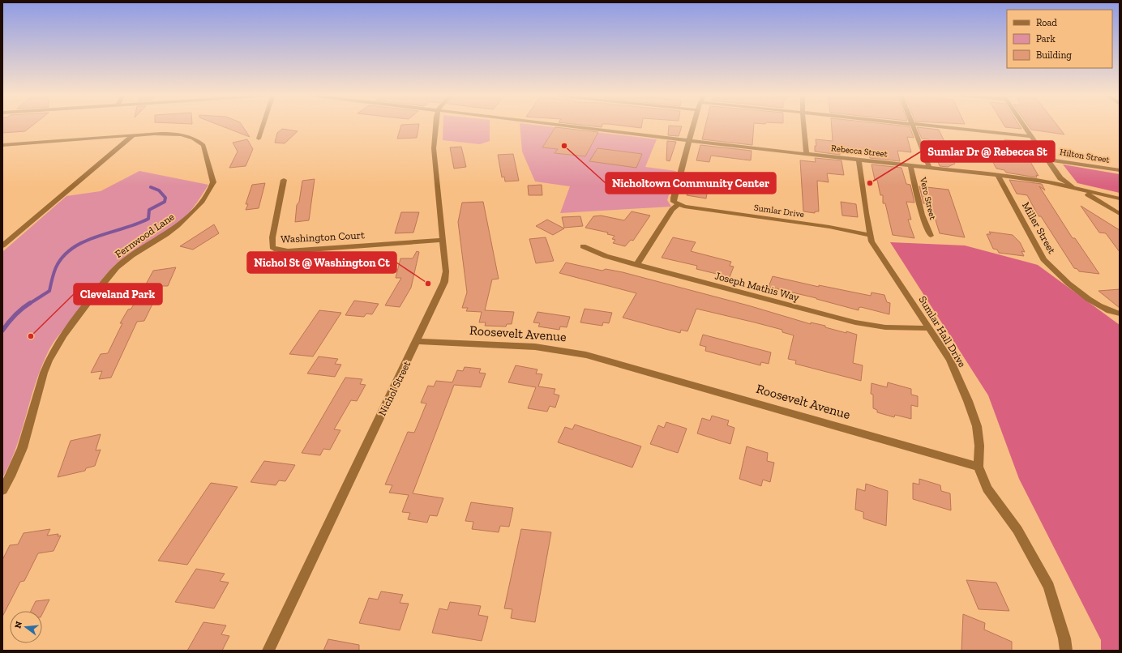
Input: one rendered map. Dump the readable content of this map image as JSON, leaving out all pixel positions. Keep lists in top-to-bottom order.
{
  "streets": {
    "street": [
      "Rebecca Street",
      "Hilton Street",
      "Vero Street",
      "Sumlar Drive",
      "Miller Street",
      "Fernwood Lane",
      "Washington Court",
      "Joseph Mathis Way",
      "Sumlar Hall Drive",
      "Roosevelt Avenue",
      "Nichol Street"
    ]
  },
  "crossings": [
    ["Rebecca Street", "Vero Street"],
    ["Rebecca Street", "Miller Street"],
    ["Sumlar Drive", "Sumlar Hall Drive"],
    ["Washington Court", "Nichol Street"],
    ["Joseph Mathis Way", "Sumlar Hall Drive"],
    ["Sumlar Hall Drive", "Roosevelt Avenue"],
    ["Roosevelt Avenue", "Nichol Street"]
  ],
  "places": [
    "Nicholtown Community Center",
    "Sumlar Dr @ Rebecca St",
    "Nichol St @ Washington Ct",
    "Cleveland Park"
  ],
  "legend": ["Road", "Park", "Building"],
  "north": "left"
}
